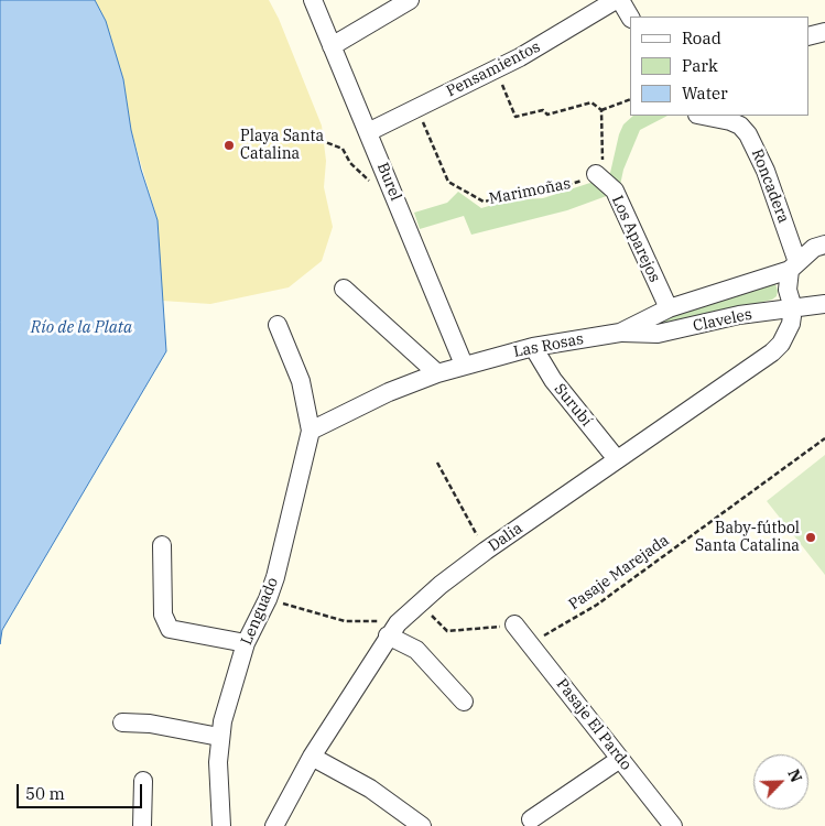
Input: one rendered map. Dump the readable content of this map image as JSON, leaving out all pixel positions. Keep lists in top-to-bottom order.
{
  "streets": {
    "street": [
      "Pensamientos",
      "Burel",
      "Roncadera",
      "Los Aparejos",
      "Claveles",
      "Las Rosas",
      "Surubí",
      "Dalia",
      "Lenguado",
      "Pasaje El Pardo"
    ],
    "path": ["Marimoñas", "Pasaje Marejada"]
  },
  "crossings": [
    ["Pensamientos", "Burel"],
    ["Pensamientos", "Marimoñas"],
    ["Burel", "Las Rosas"],
    ["Roncadera", "Las Rosas"],
    ["Marimoñas", "Los Aparejos"],
    ["Los Aparejos", "Las Rosas"],
    ["Claveles", "Las Rosas"],
    ["Claveles", "Dalia"],
    ["Las Rosas", "Surubí"],
    ["Las Rosas", "Lenguado"],
    ["Surubí", "Dalia"],
    ["Pasaje Marejada", "Pasaje El Pardo"]
  ],
  "water": ["Río de la Plata"],
  "places": ["Playa Santa Catalina", "Baby-fútbol Santa Catalina"],
  "legend": ["Road", "Park", "Water"],
  "scale_bar": "50 m",
  "north": "top right"
}
